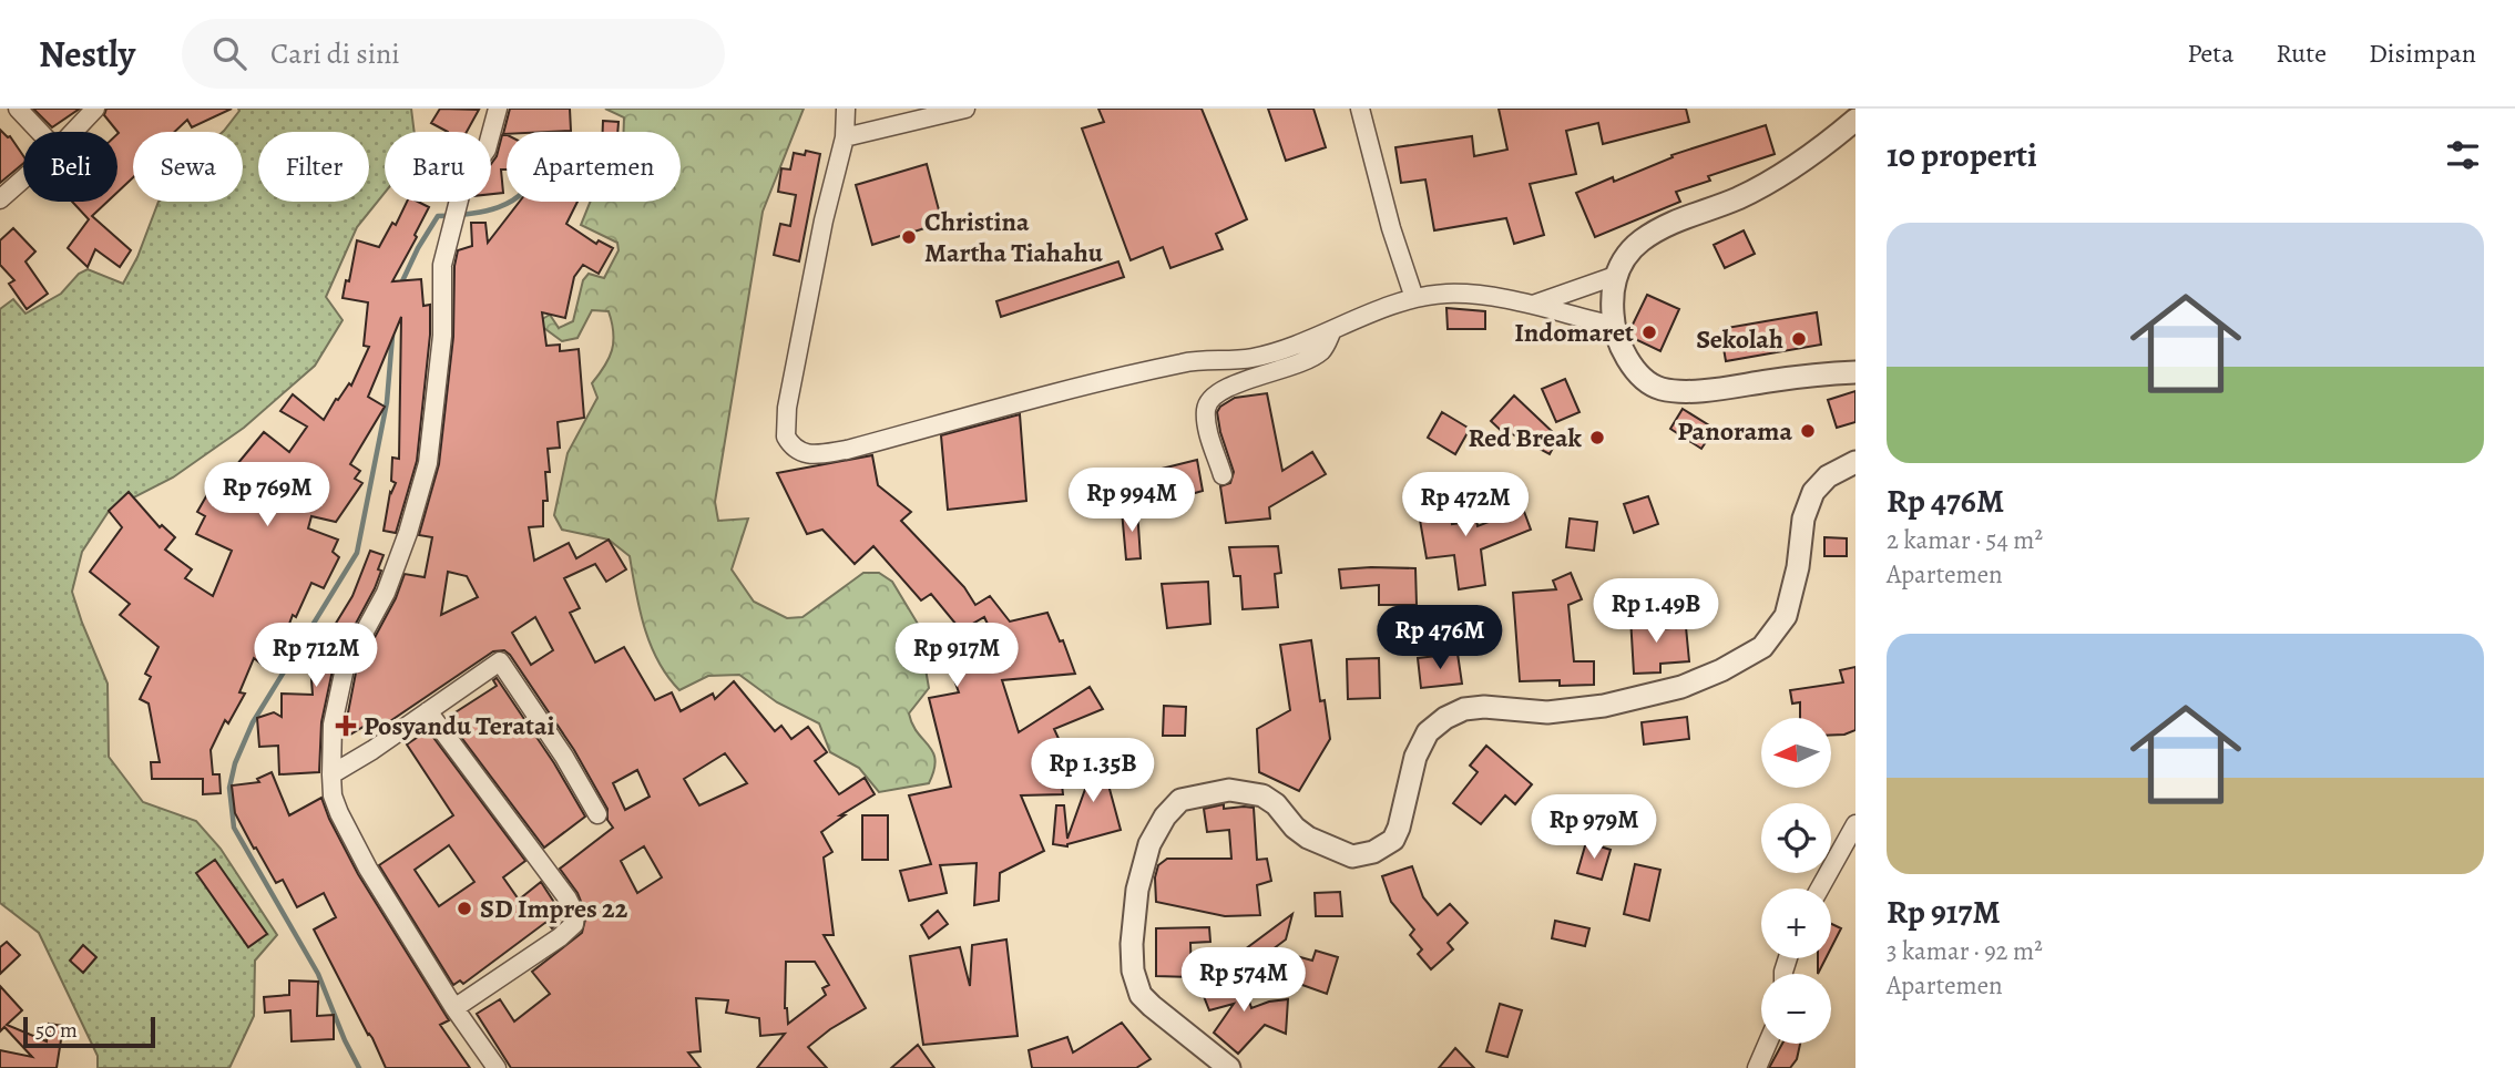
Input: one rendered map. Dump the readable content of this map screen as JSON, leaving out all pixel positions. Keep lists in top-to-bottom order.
{
  "places": {
    "other": [
      "Christina Martha Tiahahu",
      "Indomaret",
      "Sekolah",
      "Panorama",
      "Red Break",
      "SD Impres 22"
    ],
    "health": ["Posyandu Teratai"]
  },
  "scale_bar": "50 m",
  "north": "left",
  "page": {
    "header": "Nestly",
    "search": "Cari di sini",
    "nav": ["Peta", "Rute", "Disimpan"],
    "heading": "10 properti",
    "chip": [
      "Beli",
      "Sewa",
      "Filter",
      "Baru",
      "Apartemen"
    ],
    "list": [
      {
        "name": "Rp 476M",
        "note": "2 kamar · 54 m² · Apartemen"
      },
      {
        "name": "Rp 917M",
        "note": "3 kamar · 92 m² · Apartemen"
      }
    ],
    "price": [
      "Rp 769M",
      "Rp 994M",
      "Rp 472M",
      "Rp 1.49B",
      "Rp 476M",
      "Rp 712M",
      "Rp 917M",
      "Rp 1.35B",
      "Rp 979M",
      "Rp 574M"
    ],
    "map_buttons": ["+", "−"],
    "scale": "50 m"
  }
}
